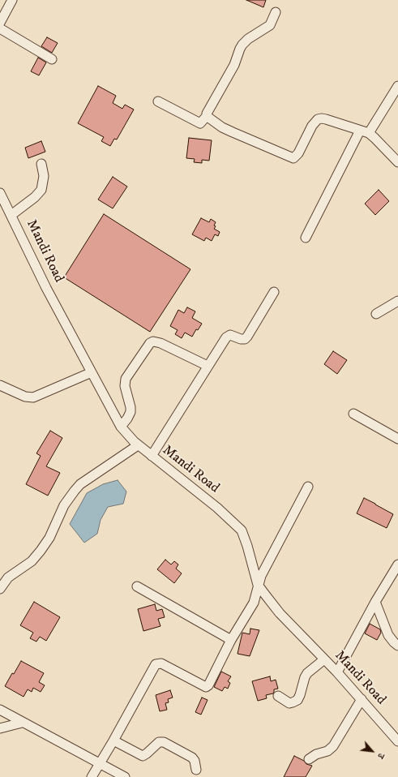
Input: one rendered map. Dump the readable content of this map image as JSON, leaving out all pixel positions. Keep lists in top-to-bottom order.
{
  "streets": {
    "street": ["Mandi Road"]
  },
  "north": "bottom right"
}
